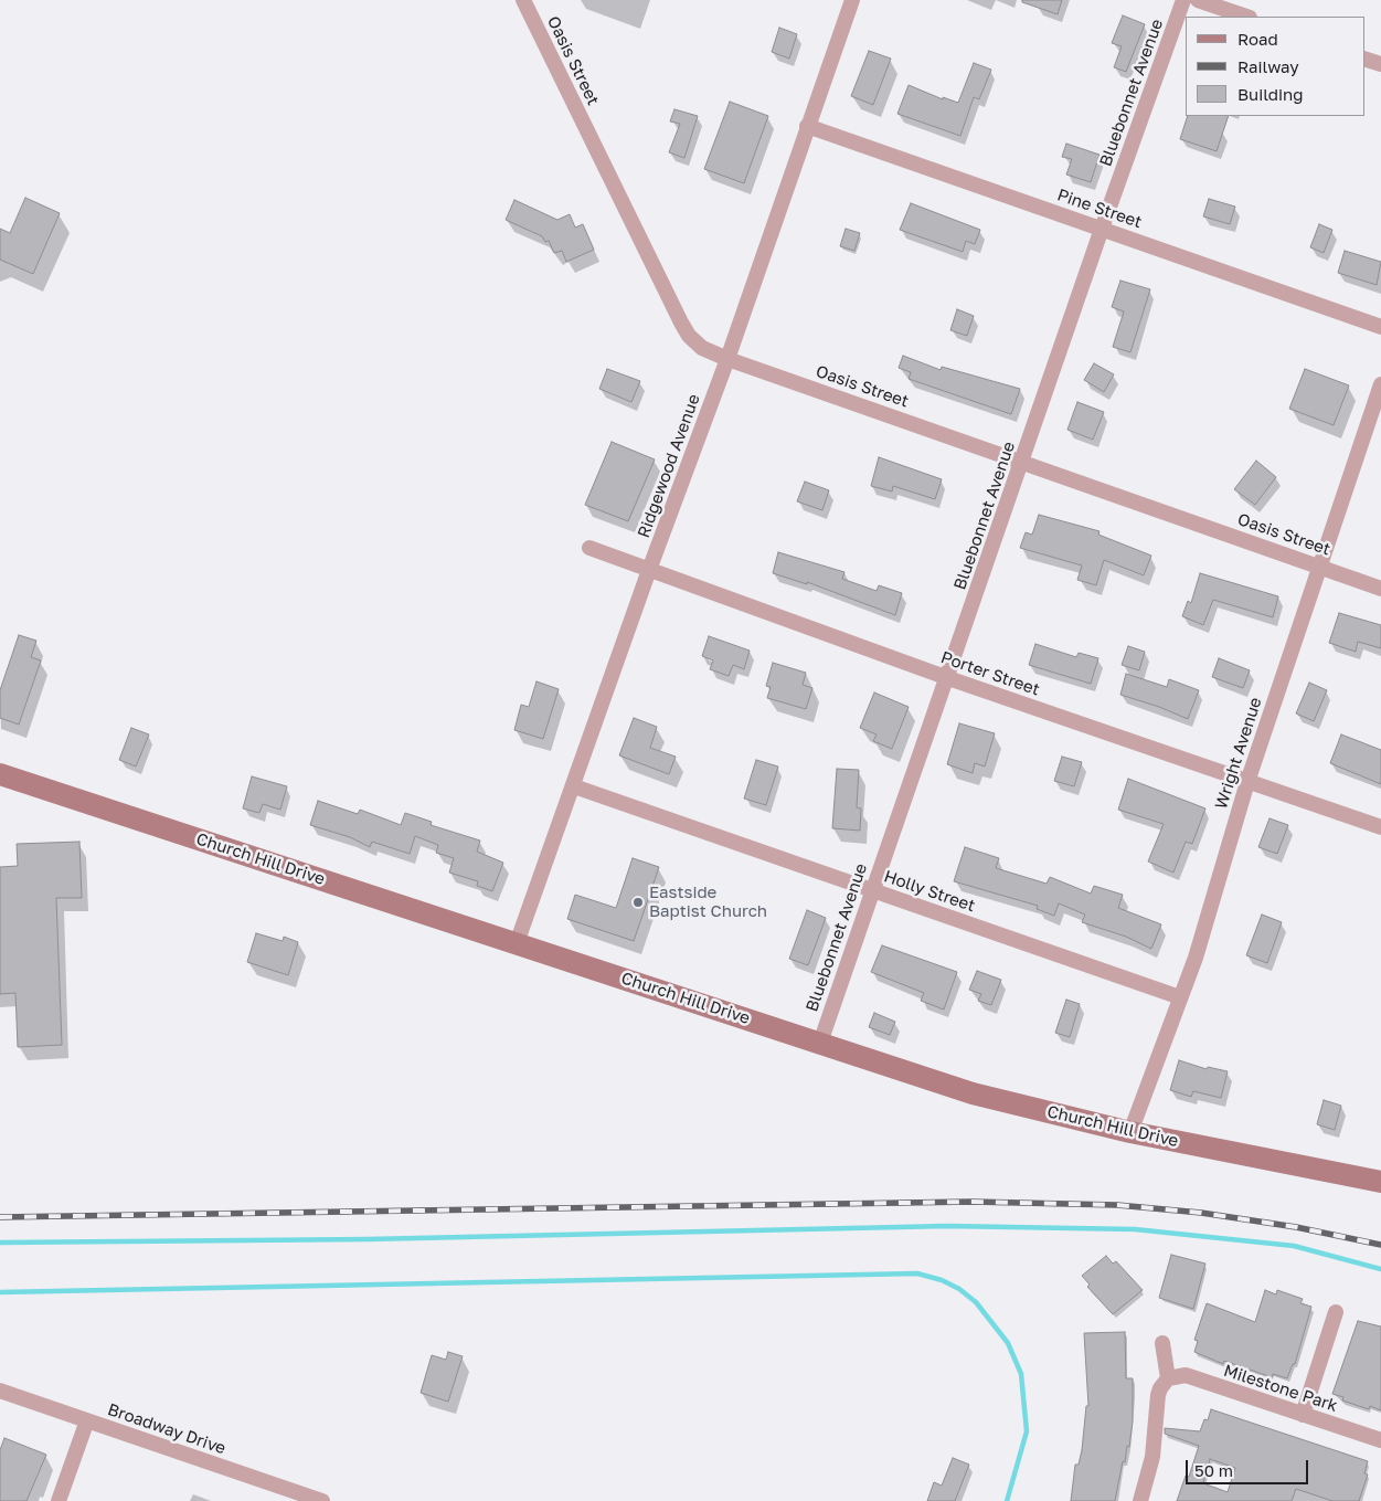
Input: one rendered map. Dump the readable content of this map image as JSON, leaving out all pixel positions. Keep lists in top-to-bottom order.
{
  "streets": {
    "street": [
      "Oasis Street",
      "Bluebonnet Avenue",
      "Pine Street",
      "Ridgewood Avenue",
      "Porter Street",
      "Wright Avenue",
      "Church Hill Drive",
      "Holly Street",
      "Milestone Park",
      "Broadway Drive"
    ]
  },
  "crossings": [
    ["Oasis Street", "Bluebonnet Avenue"],
    ["Oasis Street", "Ridgewood Avenue"],
    ["Oasis Street", "Wright Avenue"],
    ["Bluebonnet Avenue", "Pine Street"],
    ["Bluebonnet Avenue", "Porter Street"],
    ["Bluebonnet Avenue", "Church Hill Drive"],
    ["Bluebonnet Avenue", "Holly Street"],
    ["Pine Street", "Ridgewood Avenue"],
    ["Ridgewood Avenue", "Porter Street"],
    ["Ridgewood Avenue", "Church Hill Drive"],
    ["Ridgewood Avenue", "Holly Street"],
    ["Porter Street", "Wright Avenue"],
    ["Wright Avenue", "Church Hill Drive"],
    ["Wright Avenue", "Holly Street"]
  ],
  "places": ["Eastside Baptist Church"],
  "legend": ["Road", "Railway", "Building"],
  "scale_bar": "50 m"
}
